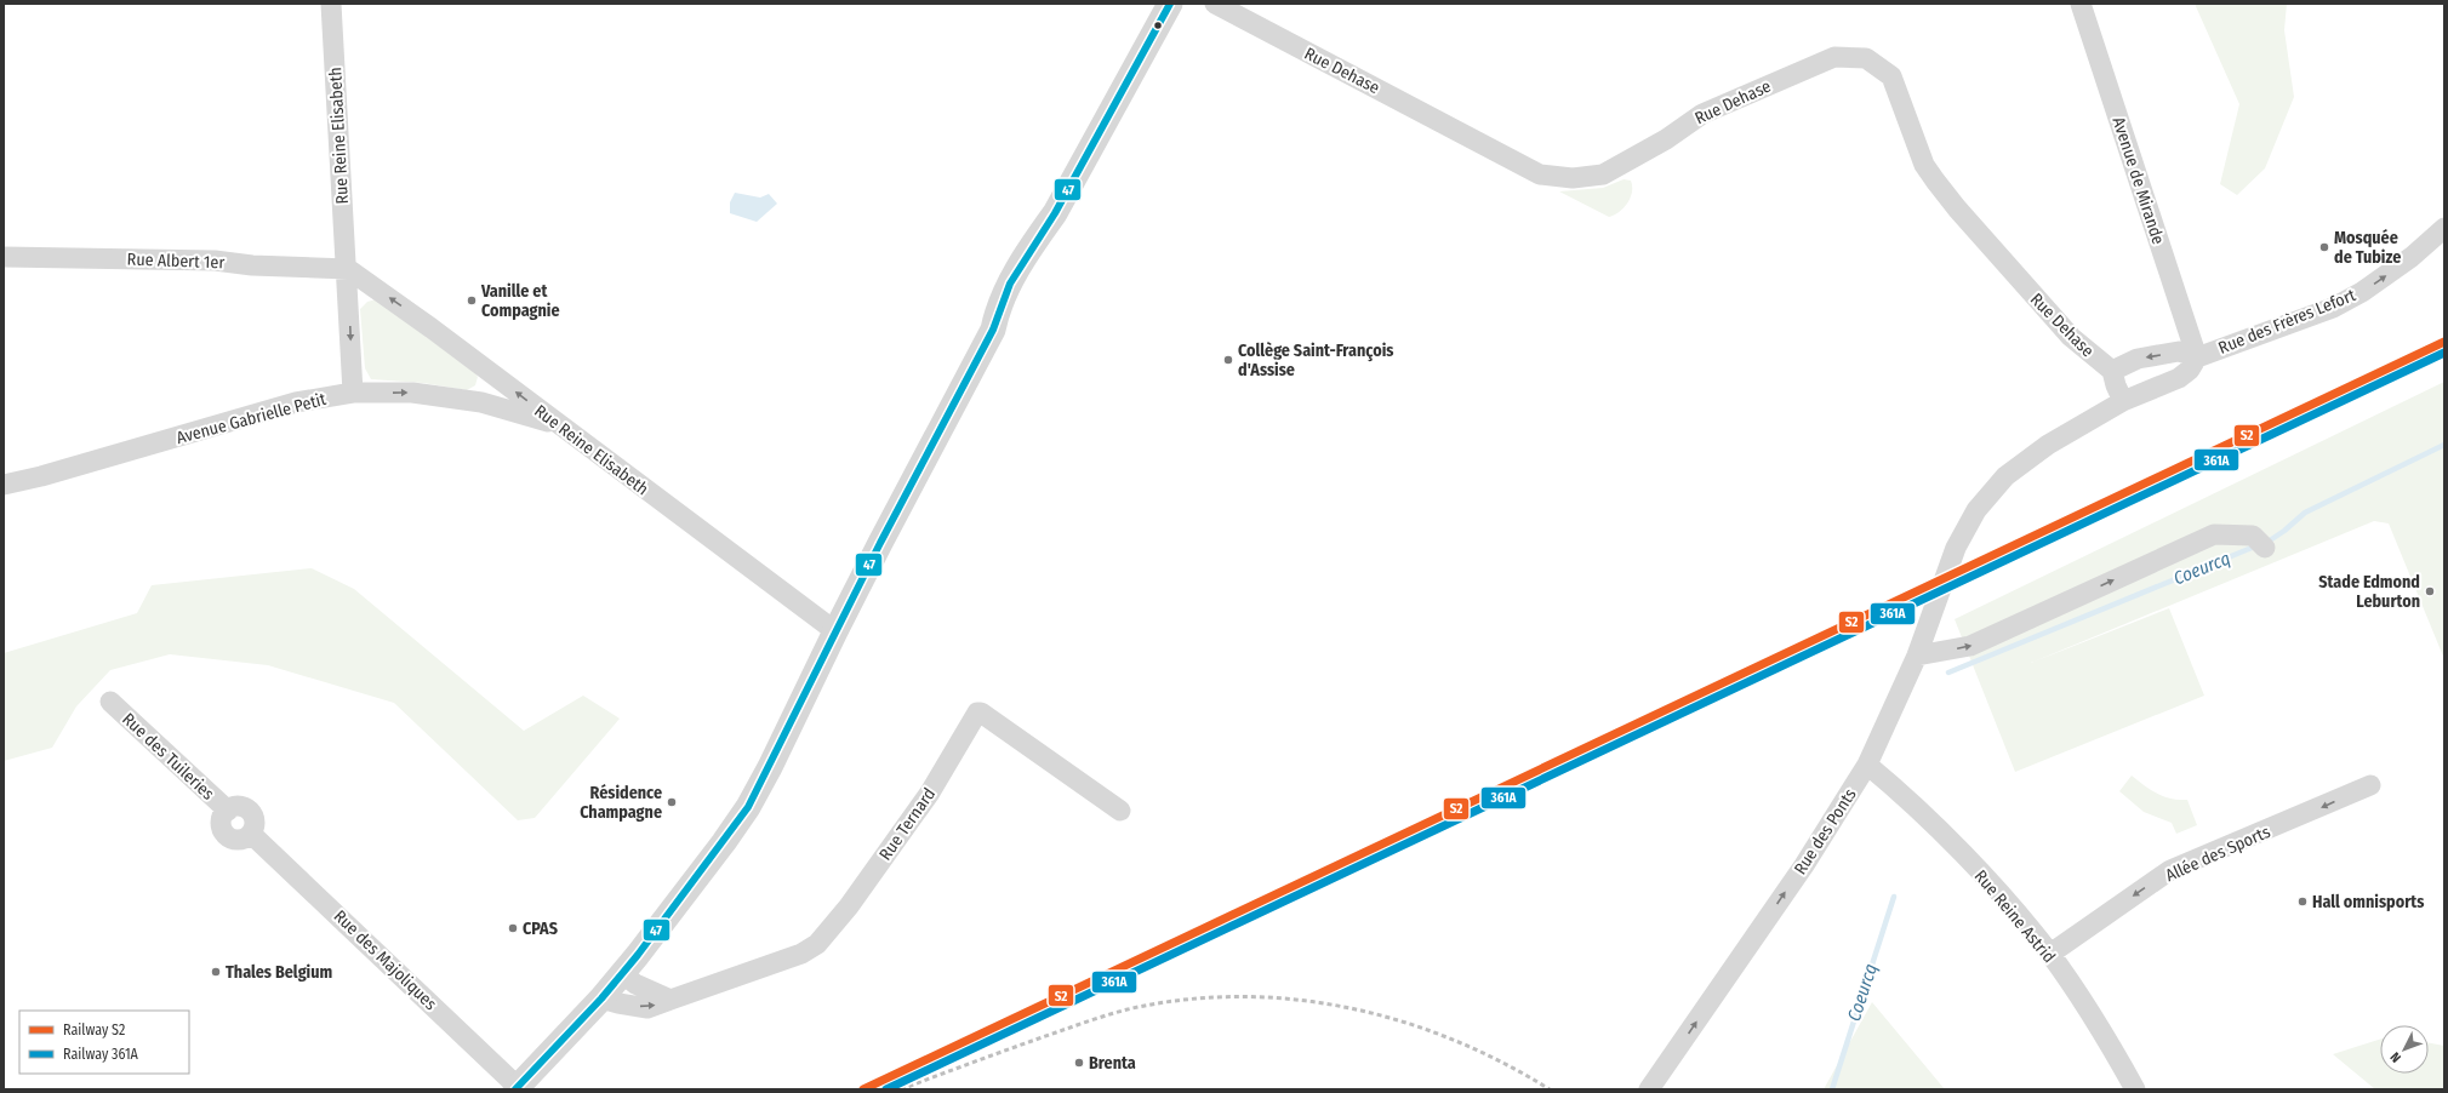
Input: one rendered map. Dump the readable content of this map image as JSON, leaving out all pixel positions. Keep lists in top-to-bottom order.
{
  "streets": {
    "street": [
      "Rue Dehase",
      "Rue Reine Elisabeth",
      "Avenue de Mirande",
      "Rue Albert 1er",
      "Rue des Frères Lefort",
      "Avenue Gabrielle Petit",
      "Rue des Tuileries",
      "Rue Ternard",
      "Rue des Ponts",
      "Allée des Sports",
      "Rue Reine Astrid",
      "Rue des Majoliques"
    ]
  },
  "crossings": [
    ["Rue Dehase", "Rue des Frères Lefort"],
    ["Rue Reine Elisabeth", "Rue Albert 1er"],
    ["Rue Reine Elisabeth", "Avenue Gabrielle Petit"],
    ["Avenue de Mirande", "Rue des Frères Lefort"],
    ["Rue des Frères Lefort", "Rue des Ponts"],
    ["Rue des Tuileries", "Rue des Majoliques"],
    ["Rue des Ponts", "Rue Reine Astrid"],
    ["Allée des Sports", "Rue Reine Astrid"]
  ],
  "one_way": ["Avenue Gabrielle Petit", "Rue des Ponts", "Allée des Sports"],
  "water": ["Coeurcq"],
  "places": [
    "Mosquée de Tubize",
    "Vanille et Compagnie",
    "Collège Saint-François d'Assise",
    "Stade Edmond Leburton",
    "Résidence Champagne",
    "Hall omnisports",
    "CPAS",
    "Thales Belgium",
    "Brenta"
  ],
  "lines": ["transit line 47", "rail line S2", "rail line 361A"],
  "legend": ["Railway S2", "Railway 361A"],
  "north": "bottom left"
}
